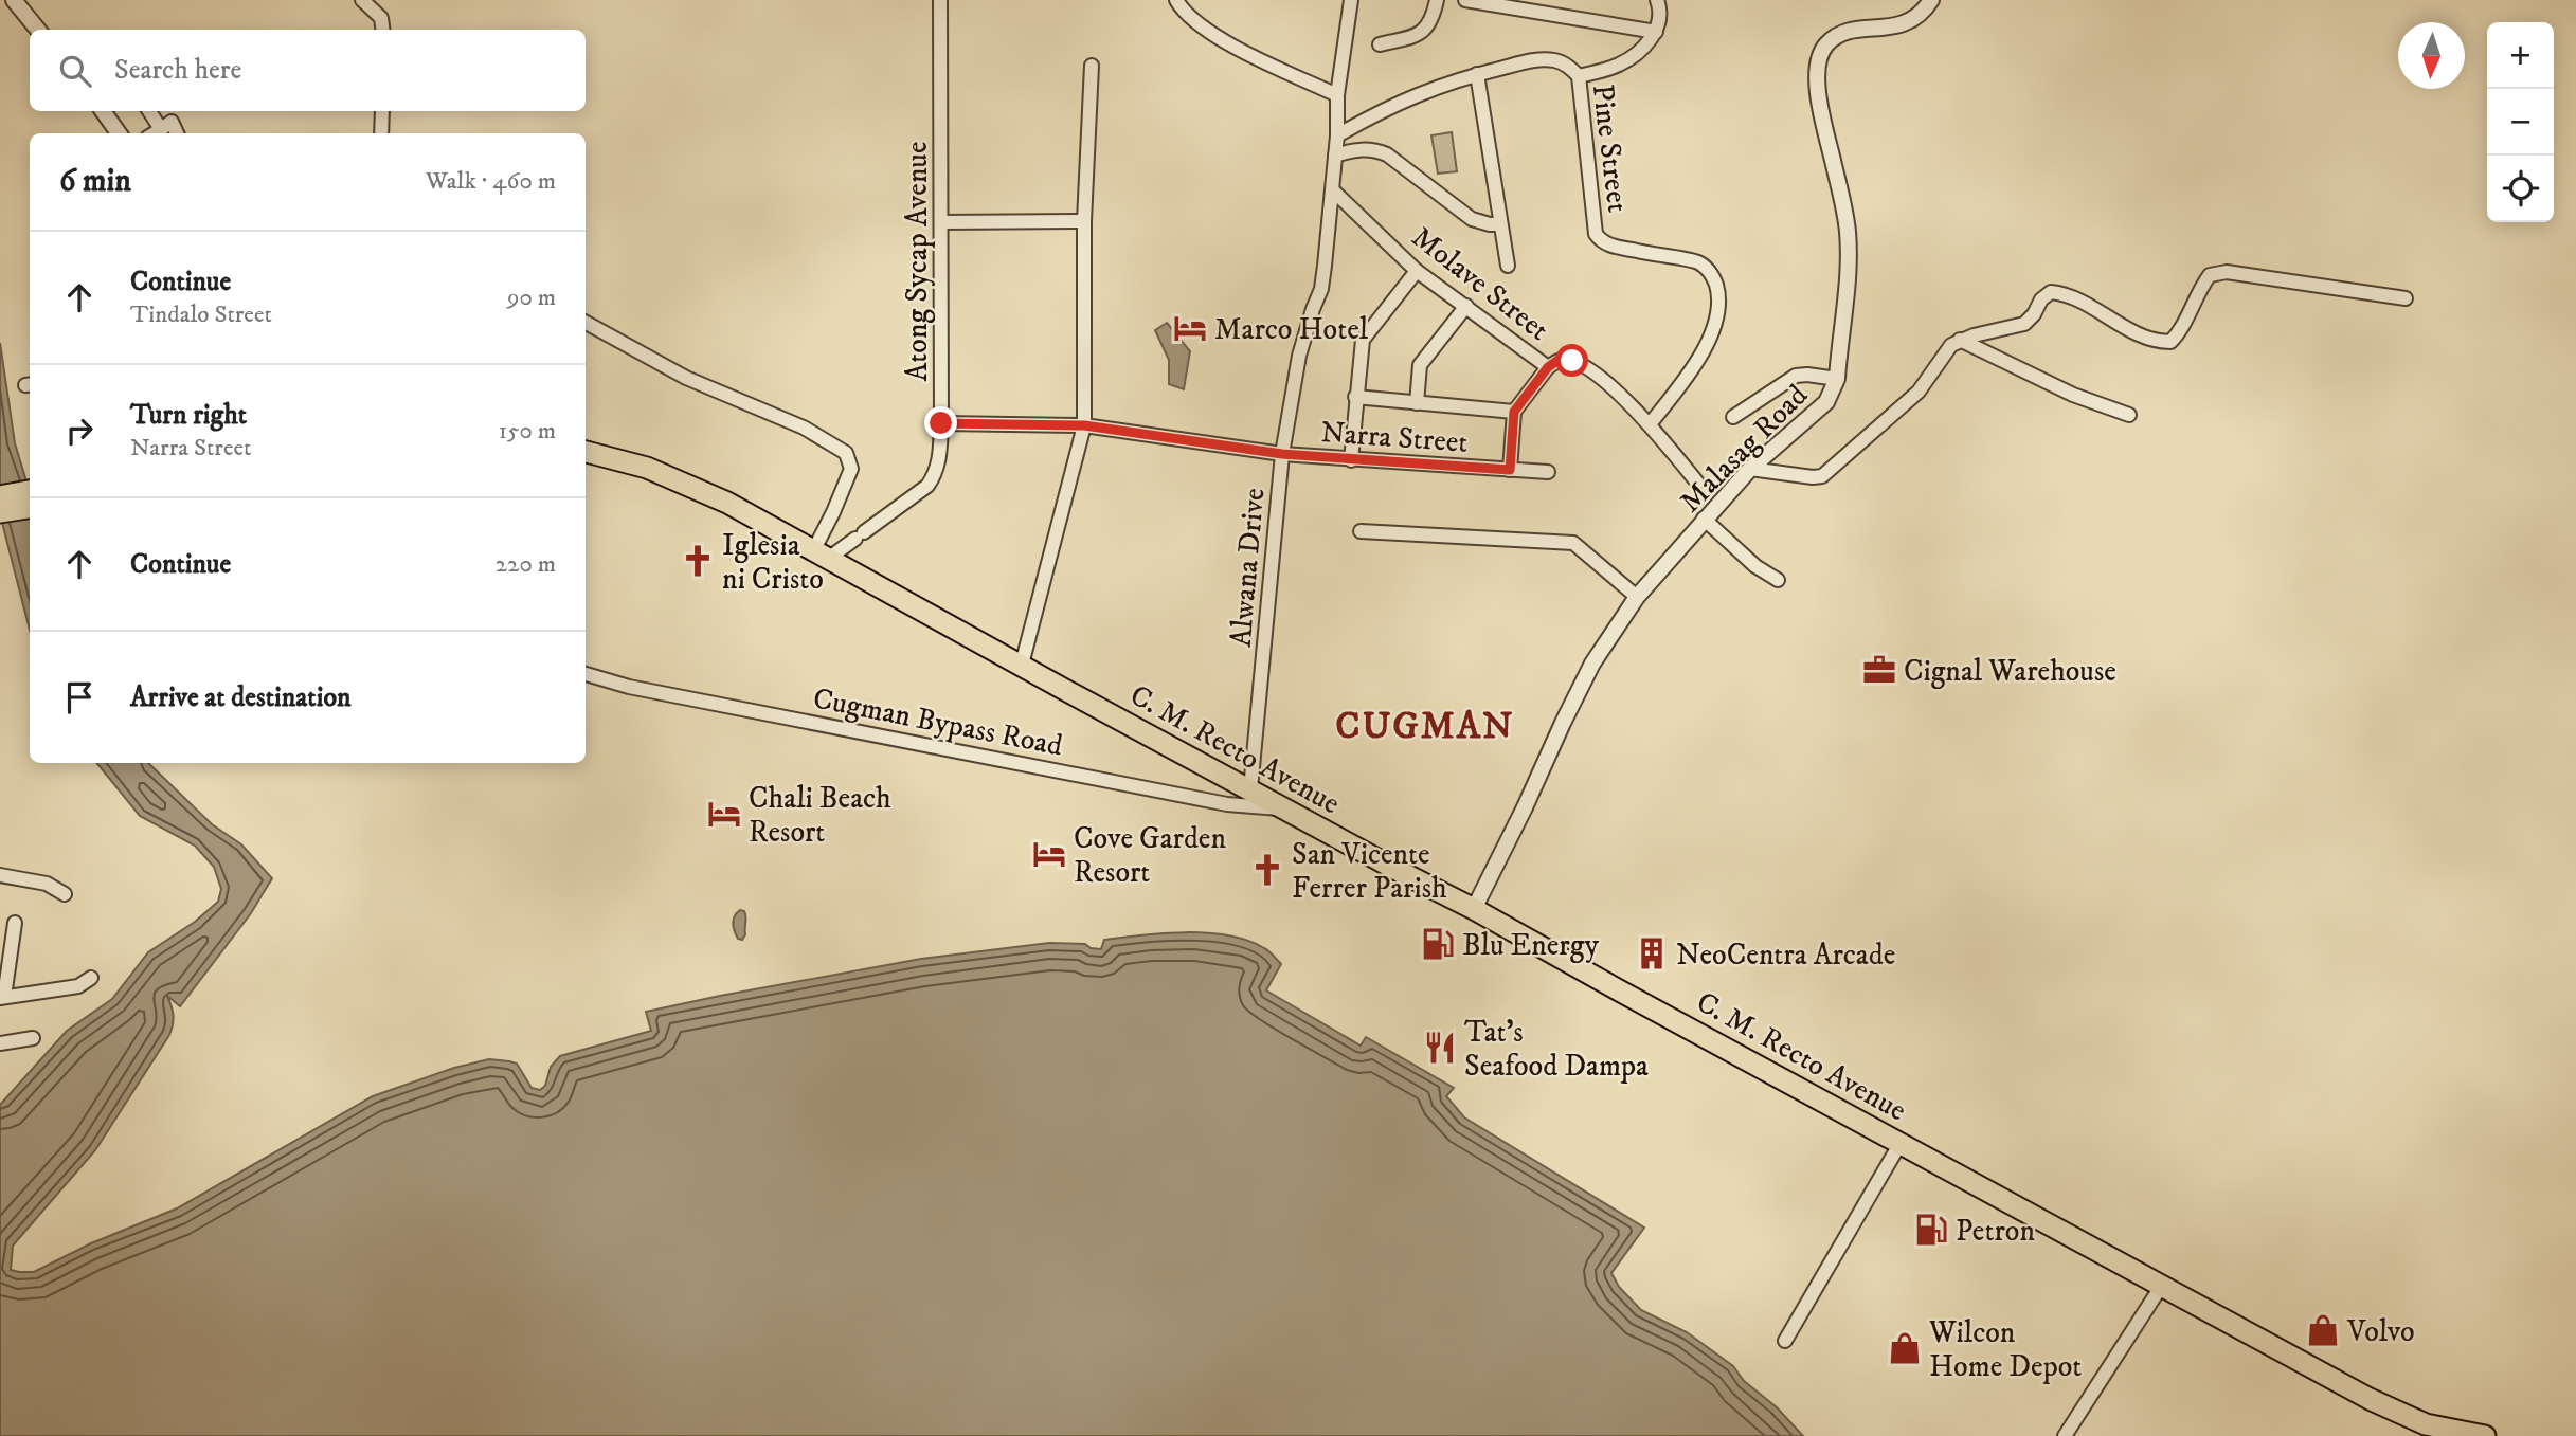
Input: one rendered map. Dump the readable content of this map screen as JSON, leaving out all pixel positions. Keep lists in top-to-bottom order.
{
  "streets": {
    "highway": ["C. M. Recto Avenue"],
    "street": [
      "Pine Street",
      "Atong Sycap Avenue",
      "Molave Street",
      "Narra Street",
      "Malasag Road",
      "Alwana Drive",
      "Cugman Bypass Road"
    ]
  },
  "crossings": [
    ["Pine Street", "Molave Street"],
    ["Pine Street", "Alwana Drive"],
    ["Atong Sycap Avenue", "Narra Street"],
    ["Atong Sycap Avenue", "C. M. Recto Avenue"],
    ["Molave Street", "Alwana Drive"],
    ["Narra Street", "Alwana Drive"],
    ["Malasag Road", "C. M. Recto Avenue"],
    ["Alwana Drive", "C. M. Recto Avenue"],
    ["Cugman Bypass Road", "C. M. Recto Avenue"]
  ],
  "districts": ["CUGMAN"],
  "places": {
    "hotel": ["Marco Hotel", "Chali Beach Resort", "Cove Garden Resort"],
    "church": ["Iglesia ni Cristo", "San Vicente Ferrer Parish"],
    "office": ["Cignal Warehouse"],
    "fuel station": ["Blu Energy", "Petron"],
    "building": ["NeoCentra Arcade"],
    "restaurant": ["Tat's Seafood Dampa"],
    "shop": ["Volvo", "Wilcon Home Depot"]
  },
  "north": "bottom",
  "page": {
    "map_buttons": ["+", "−"],
    "search": "Search here",
    "heading": ["6 min", "Walk · 460 m"],
    "list": [
      ["Continue", "Tindalo Street", "90 m"],
      ["Turn right", "Narra Street", "150 m"],
      ["Continue", "220 m"],
      "Arrive at destination"
    ]
  }
}
